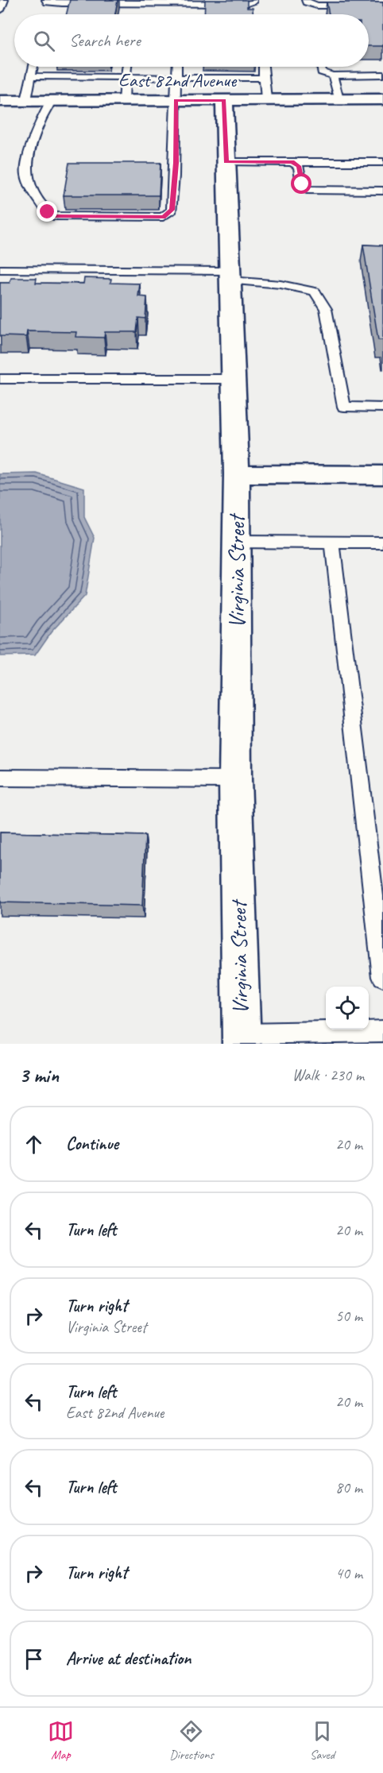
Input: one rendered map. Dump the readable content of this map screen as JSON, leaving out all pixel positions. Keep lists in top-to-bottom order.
{
  "streets": {
    "street": ["East 82nd Avenue", "Virginia Street"]
  },
  "crossings": [
    ["East 82nd Avenue", "Virginia Street"]
  ],
  "page": {
    "search": "Search here",
    "heading": ["3 min", "Walk · 230 m"],
    "list": [
      ["Continue", "20 m"],
      ["Turn left", "20 m"],
      ["Turn right", "Virginia Street", "50 m"],
      ["Turn left", "East 82nd Avenue", "20 m"],
      ["Turn left", "80 m"],
      ["Turn right", "40 m"],
      "Arrive at destination"
    ],
    "nav": ["Map", "Directions", "Saved"]
  }
}
